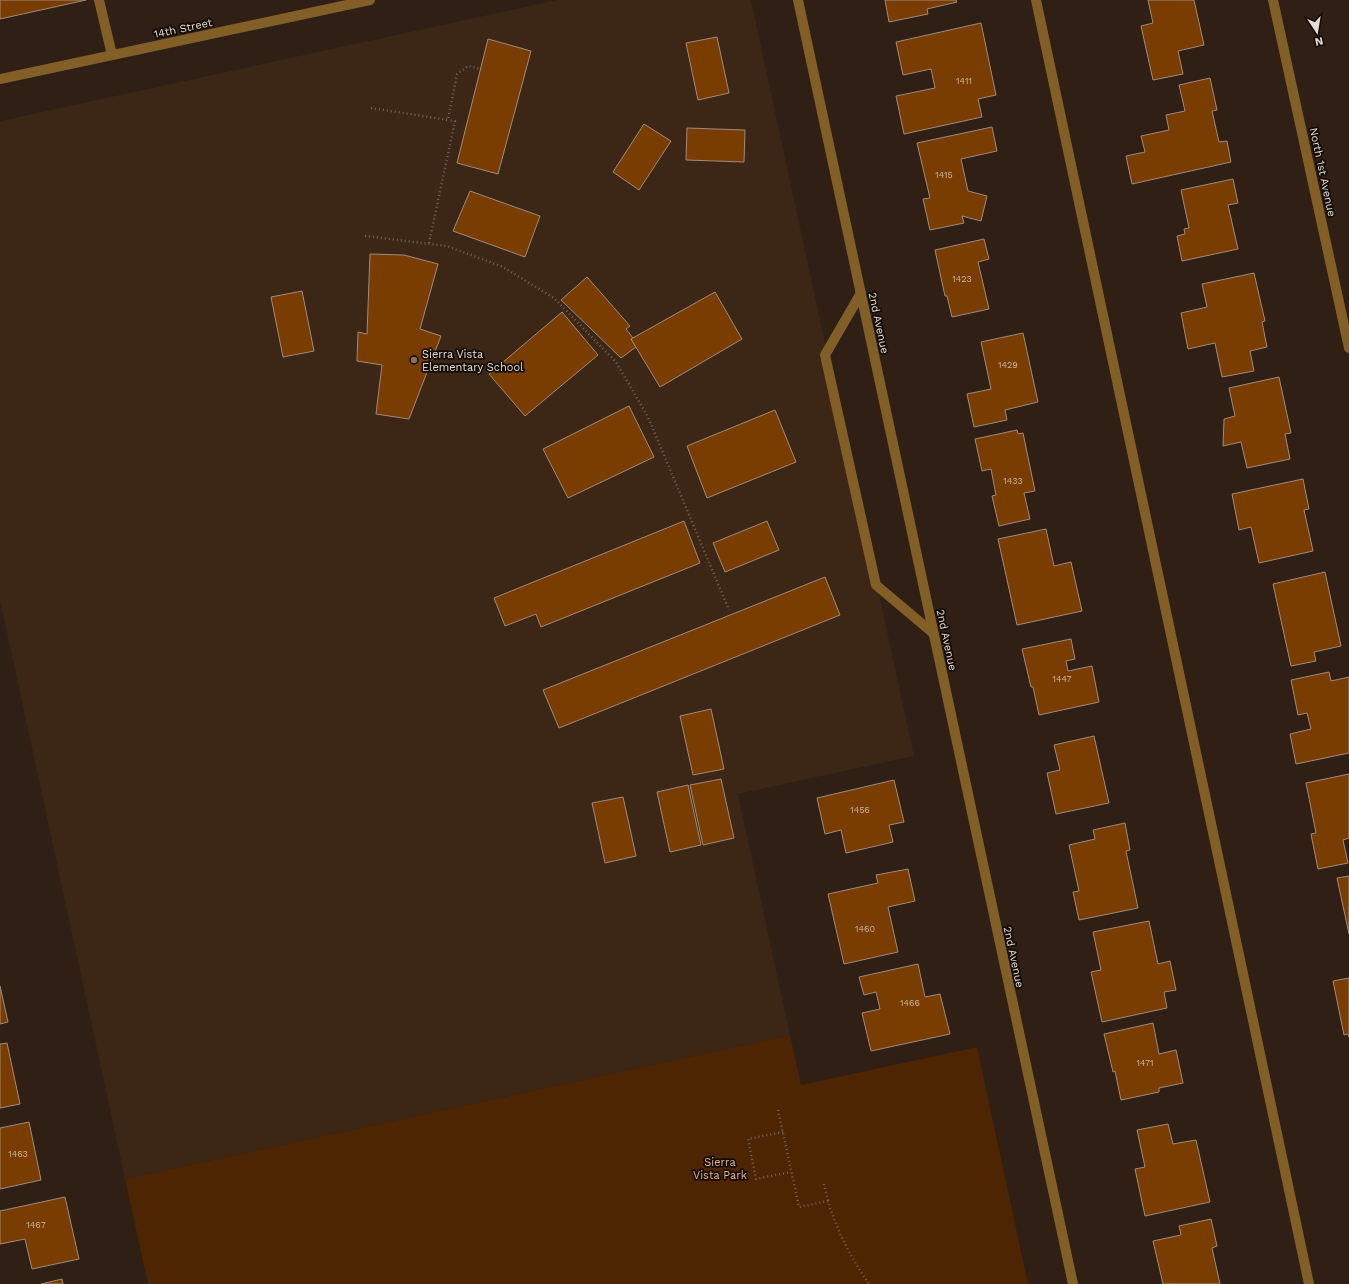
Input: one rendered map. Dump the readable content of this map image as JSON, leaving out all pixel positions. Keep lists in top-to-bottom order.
{
  "streets": {
    "street": ["14th Street", "North 1st Avenue", "2nd Avenue"]
  },
  "parks": ["Sierra Vista Park"],
  "places": ["Sierra Vista Elementary School"],
  "house_numbers": [
    "1411",
    "1415",
    "1423",
    "1429",
    "1433",
    "1447",
    "1456",
    "1460",
    "1466",
    "1471",
    "1463",
    "1467"
  ],
  "north": "bottom"
}
